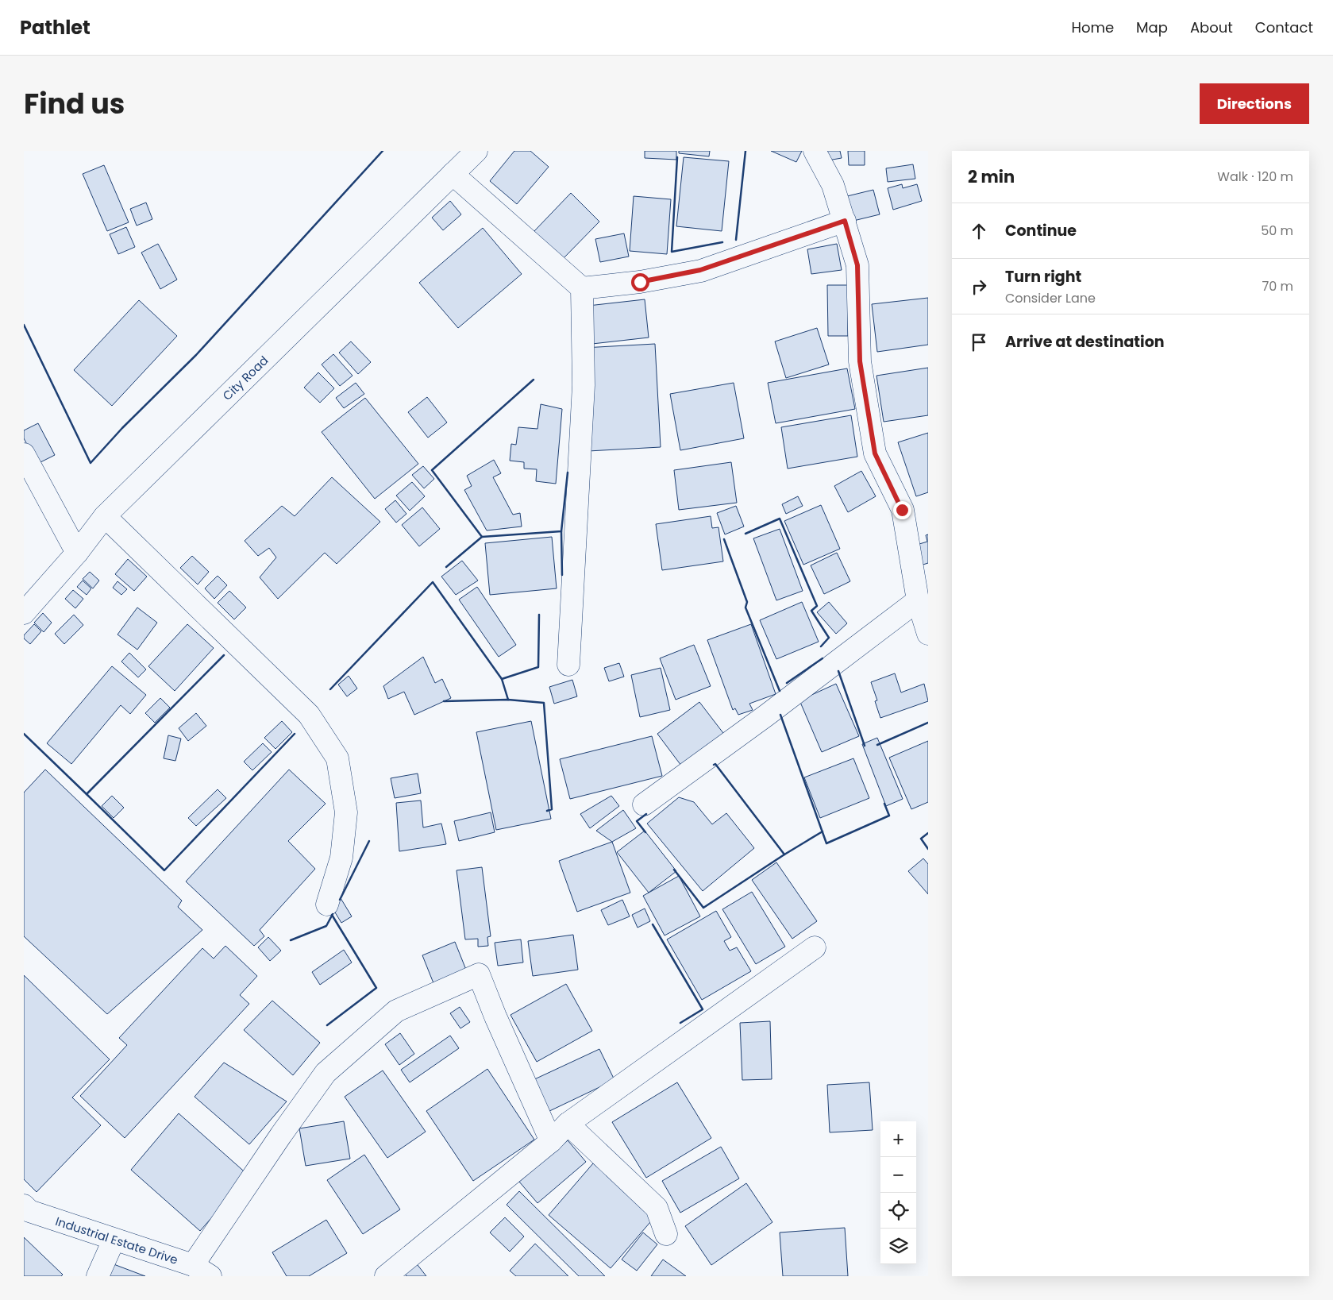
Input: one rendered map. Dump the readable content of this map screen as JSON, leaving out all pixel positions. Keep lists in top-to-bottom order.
{
  "streets": {
    "street": ["City Road", "Industrial Estate Drive"]
  },
  "page": {
    "header": "Pathlet",
    "nav": [
      "Home",
      "Map",
      "About",
      "Contact"
    ],
    "title": "Find us",
    "buttons": "Directions",
    "heading": ["2 min", "Walk · 120 m"],
    "list": [
      ["Continue", "50 m"],
      ["Turn right", "Consider Lane", "70 m"],
      "Arrive at destination"
    ],
    "map_buttons": ["+", "−"]
  }
}
